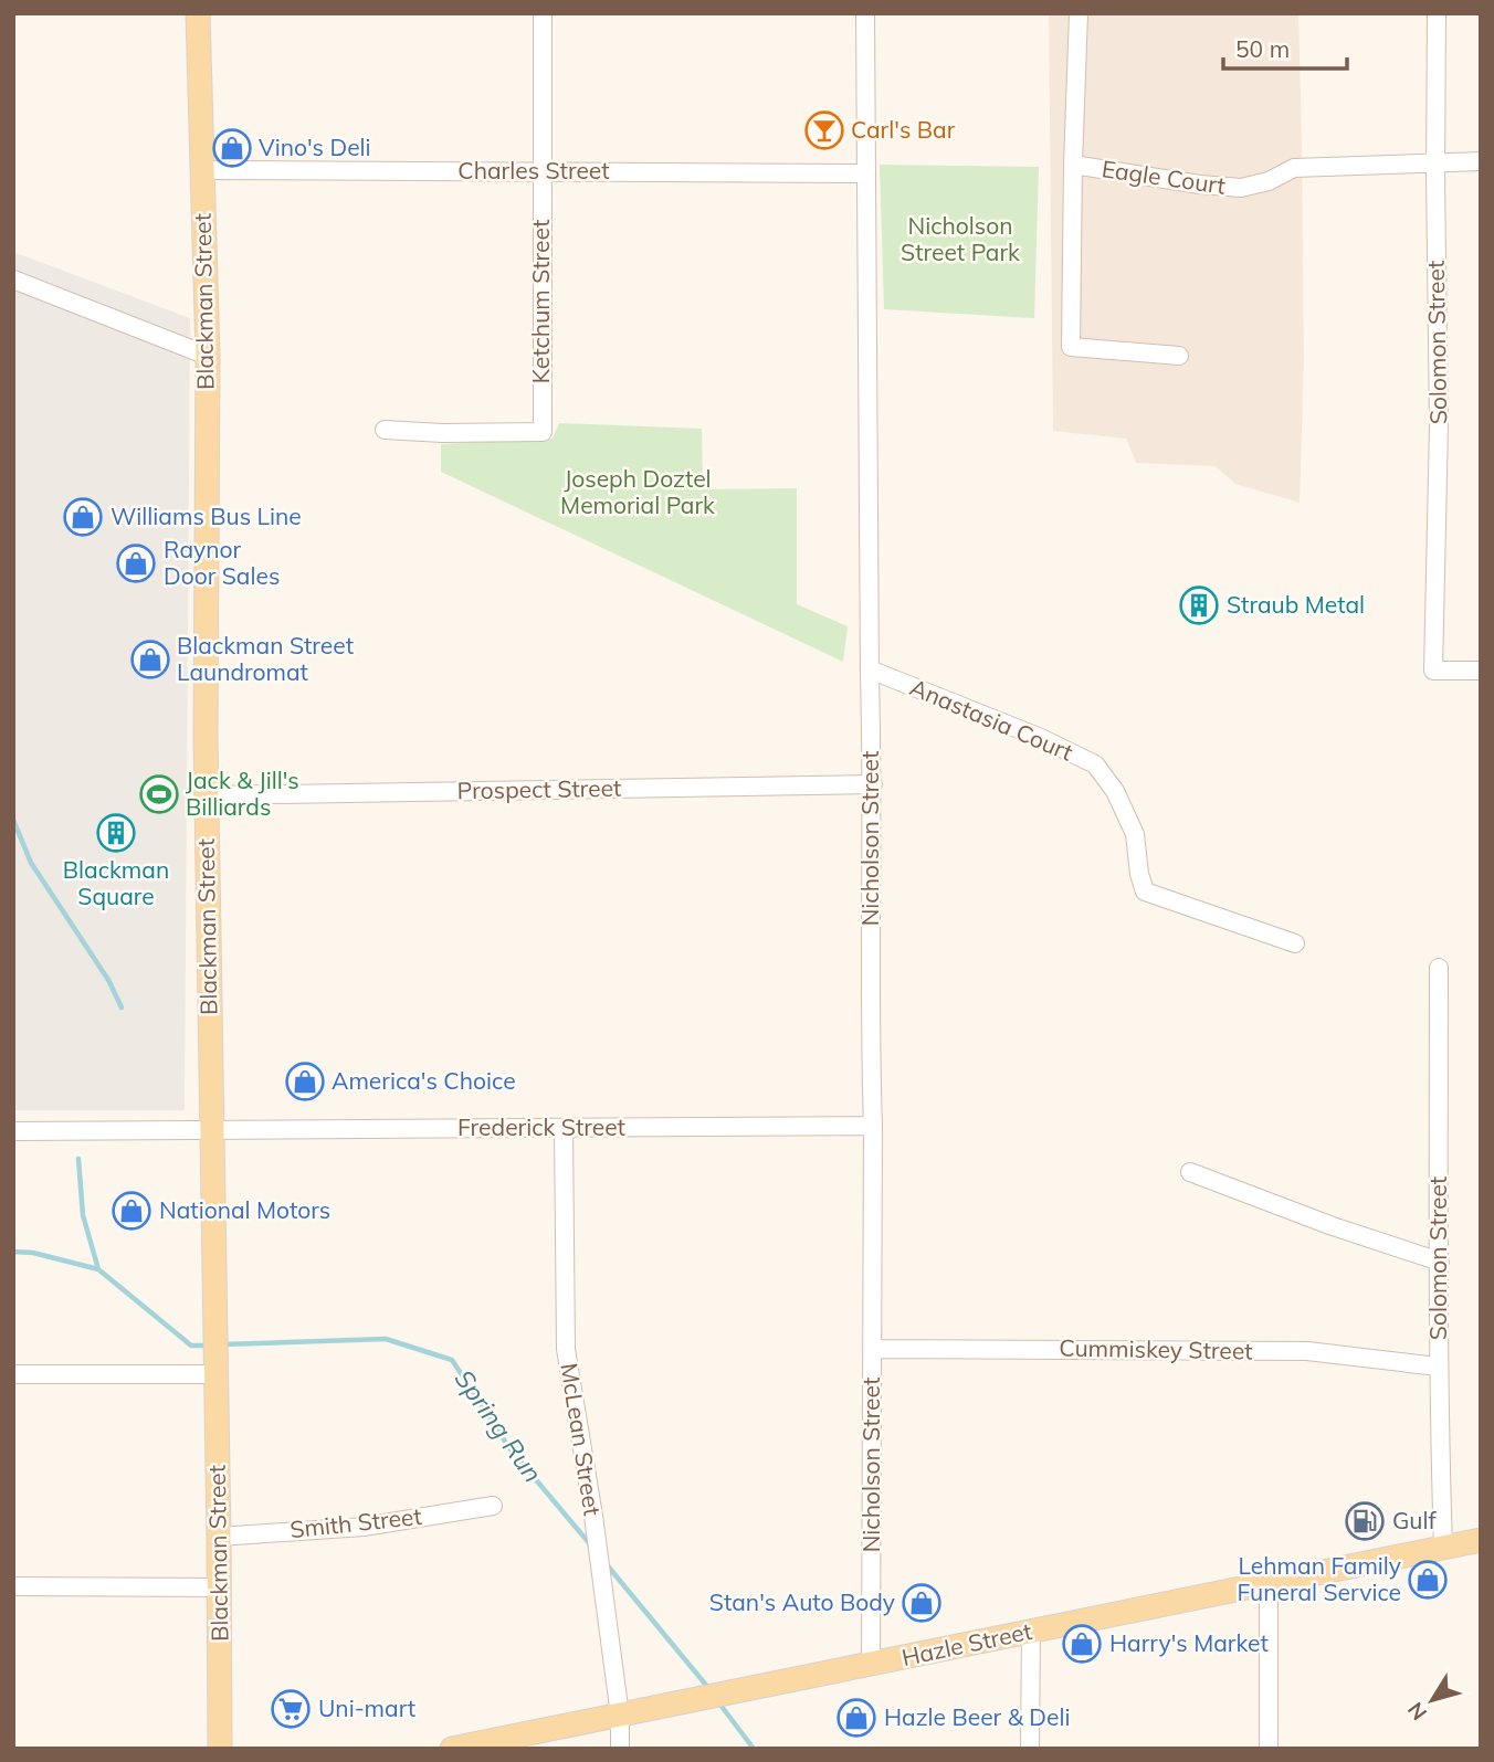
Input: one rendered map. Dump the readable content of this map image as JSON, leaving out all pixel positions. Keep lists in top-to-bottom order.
{
  "streets": {
    "main road": ["Blackman Street", "Hazle Street"],
    "street": [
      "Charles Street",
      "Eagle Court",
      "Ketchum Street",
      "Solomon Street",
      "Anastasia Court",
      "Prospect Street",
      "Nicholson Street",
      "Frederick Street",
      "Cummiskey Street",
      "McLean Street",
      "Smith Street"
    ]
  },
  "crossings": [
    ["Charles Street", "Blackman Street"],
    ["Charles Street", "Ketchum Street"],
    ["Charles Street", "Nicholson Street"],
    ["Eagle Court", "Solomon Street"],
    ["Blackman Street", "Prospect Street"],
    ["Blackman Street", "Frederick Street"],
    ["Blackman Street", "Smith Street"],
    ["Solomon Street", "Cummiskey Street"],
    ["Solomon Street", "Hazle Street"],
    ["Anastasia Court", "Nicholson Street"],
    ["Prospect Street", "Nicholson Street"],
    ["Nicholson Street", "Frederick Street"],
    ["Nicholson Street", "Cummiskey Street"],
    ["Nicholson Street", "Hazle Street"],
    ["Frederick Street", "McLean Street"],
    ["McLean Street", "Hazle Street"]
  ],
  "water": ["Spring Run"],
  "parks": ["Nicholson Street Park", "Joseph Doztel Memorial Park"],
  "places": {
    "bar": ["Carl's Bar"],
    "shop": [
      "Vino's Deli",
      "Williams Bus Line",
      "Raynor Door Sales",
      "Blackman Street Laundromat",
      "America's Choice",
      "National Motors",
      "Lehman Family Funeral Service",
      "Stan's Auto Body",
      "Harry's Market",
      "Hazle Beer & Deli"
    ],
    "building": ["Straub Metal", "Blackman Square"],
    "sports": ["Jack & Jill's Billiards"],
    "fuel station": ["Gulf"],
    "supermarket": ["Uni-mart"]
  },
  "scale_bar": "50 m",
  "north": "bottom left"
}
